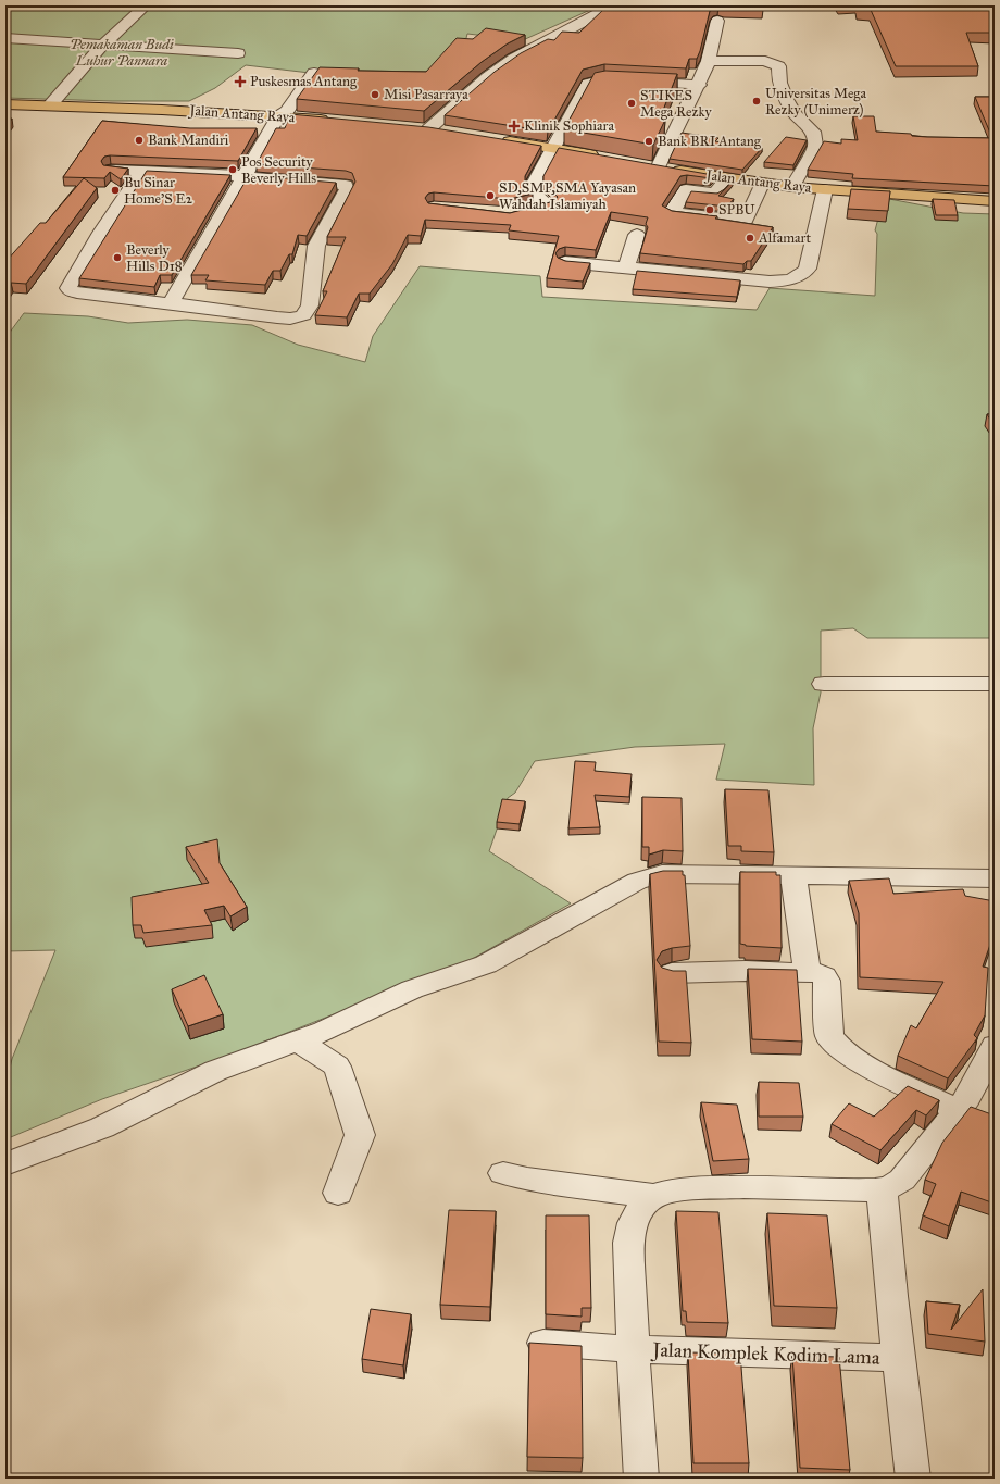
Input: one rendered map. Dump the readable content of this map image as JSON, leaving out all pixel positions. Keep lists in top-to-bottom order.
{
  "streets": {
    "main road": ["Jalan Antang Raya"],
    "street": ["Jalan Komplek Kodim Lama"]
  },
  "parks": ["Pemakaman Budi Luhur Pannara"],
  "places": {
    "health": ["Puskesmas Antang", "Klinik Sophiara"],
    "other": [
      "Misi Pasarraya",
      "Universitas Mega Rezky (Unimerz)",
      "STIKES Mega Rezky",
      "Bank Mandiri",
      "Bank BRI Antang",
      "Pos Security Beverly Hills",
      "Bu Sinar Home'S E2",
      "SD,SMP,SMA Yayasan Wahdah Islamiyah",
      "SPBU",
      "Alfamart",
      "Beverly Hills D18"
    ]
  }
}
